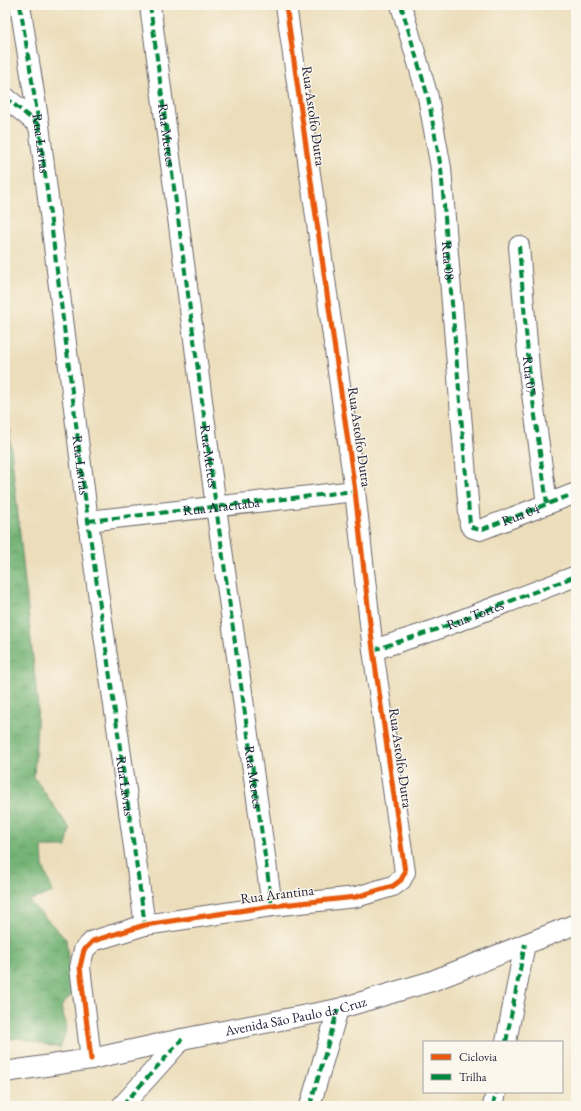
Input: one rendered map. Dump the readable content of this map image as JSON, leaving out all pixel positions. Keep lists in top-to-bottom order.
{
  "streets": {
    "street": [
      "Rua Astolfo Dutra",
      "Rua Merces",
      "Rua Lavras",
      "Rua 08",
      "Rua 07",
      "Rua Aracitaba",
      "Rua 04",
      "Rua Torres",
      "Rua Arantina",
      "Avenida São Paulo da Cruz"
    ]
  },
  "crossings": [
    ["Rua Astolfo Dutra", "Rua Aracitaba"],
    ["Rua Astolfo Dutra", "Rua Torres"],
    ["Rua Astolfo Dutra", "Rua Arantina"],
    ["Rua Merces", "Rua Aracitaba"],
    ["Rua Merces", "Rua Arantina"],
    ["Rua Lavras", "Rua Aracitaba"],
    ["Rua Lavras", "Rua Arantina"],
    ["Rua 08", "Rua 04"],
    ["Rua 07", "Rua 04"],
    ["Rua Arantina", "Avenida São Paulo da Cruz"]
  ],
  "legend": ["Ciclovia", "Trilha"]
}
